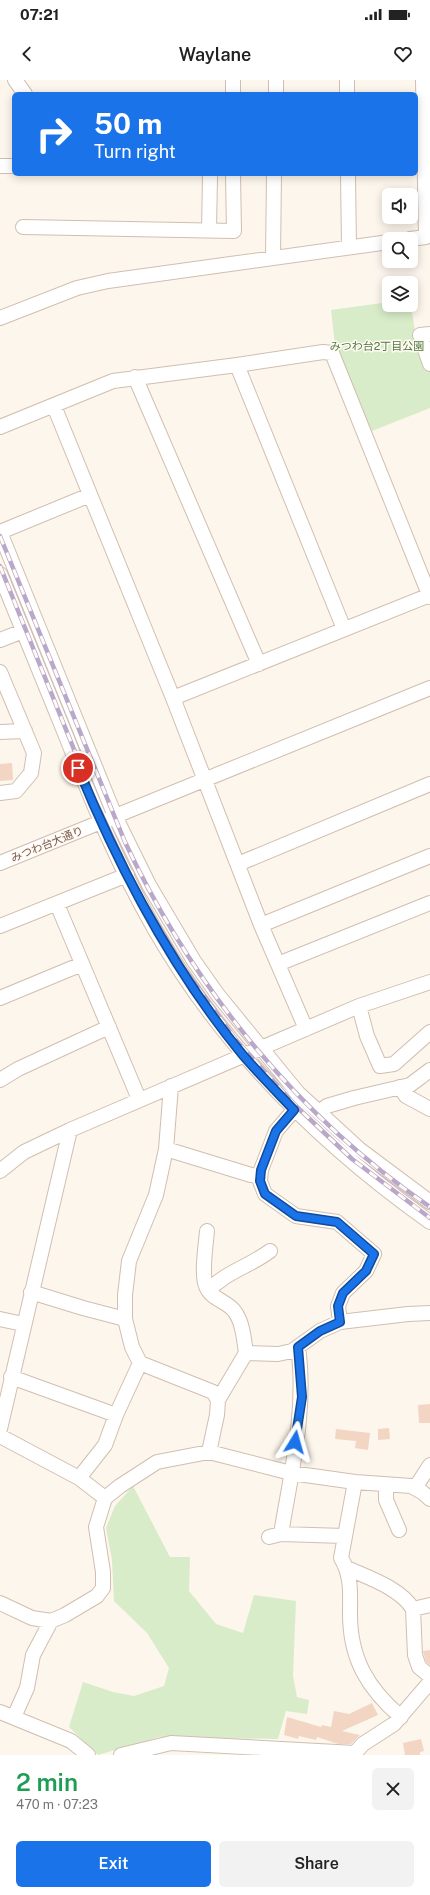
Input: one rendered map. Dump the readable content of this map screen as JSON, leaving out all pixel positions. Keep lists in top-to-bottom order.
{
  "streets": {
    "street": ["みつわ台大通り"]
  },
  "parks": ["みつわ台2丁目公園"],
  "page": {
    "status": "07:21",
    "header": "Waylane",
    "turn": ["50 m", "Turn right"],
    "heading": ["2 min", "470 m · 07:23"],
    "buttons": ["Exit", "Share"]
  }
}
